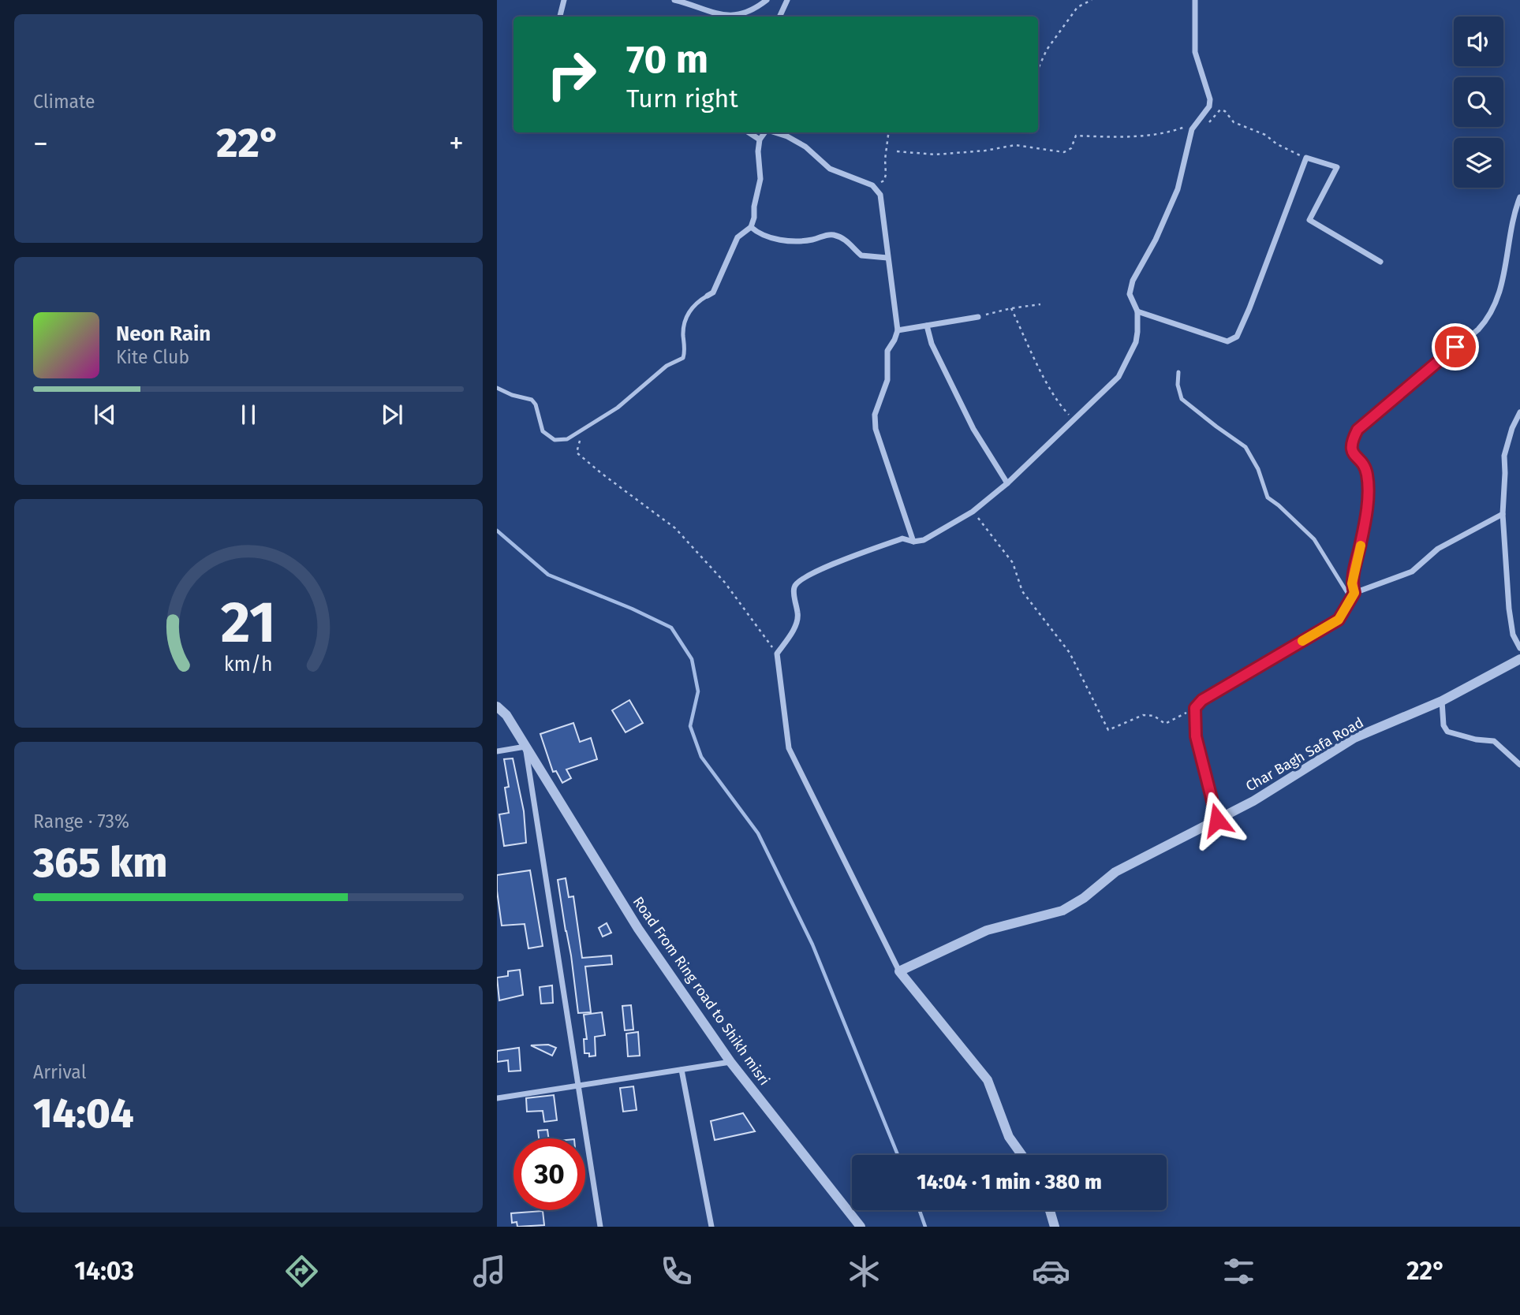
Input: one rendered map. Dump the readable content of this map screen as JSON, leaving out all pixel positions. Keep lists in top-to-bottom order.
{
  "streets": {
    "street": ["Char Bagh Safa Road", "Road From Ring road to Shikh misri"]
  },
  "page": {
    "tile": [
      "Climate",
      ["Range · 73%", "365 km"],
      ["Arrival", "14:04"]
    ],
    "turn": ["70 m", "Turn right"],
    "heat": ["−", "22°", "+"],
    "song": ["Neon Rain", "Kite Club"],
    "limit": "30",
    "trip": "14:04 · 1 min · 380 m",
    "tabs": ["14:03", "22°"],
    "gauge": ["21", "km/h"]
  }
}
